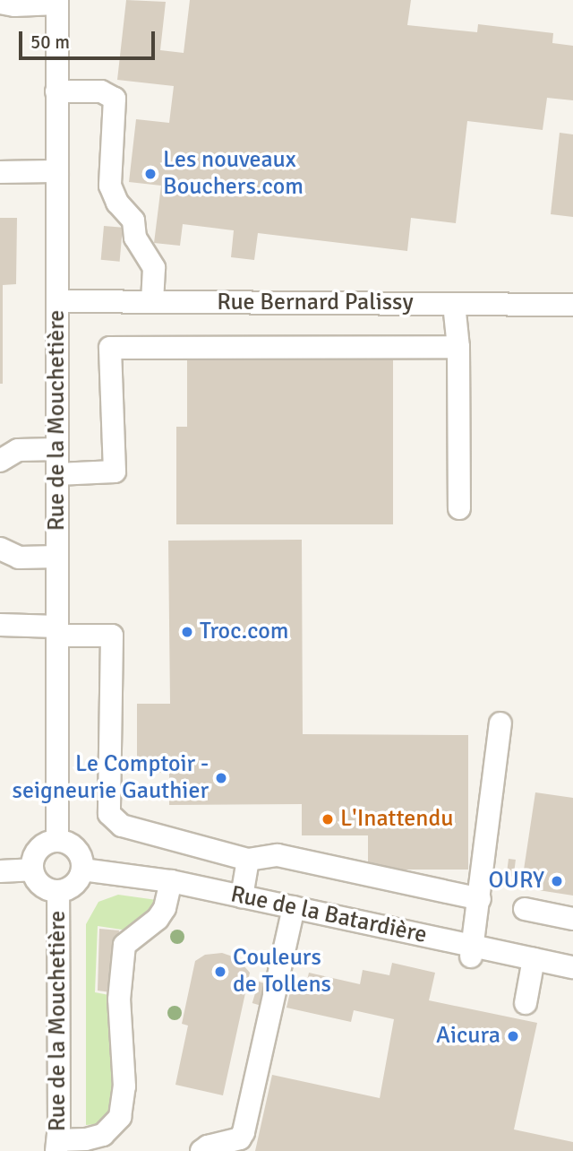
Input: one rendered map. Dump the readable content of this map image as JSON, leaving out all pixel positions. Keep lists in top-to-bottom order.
{
  "streets": {
    "street": ["Rue Bernard Palissy", "Rue de la Mouchetière", "Rue de la Batardière"]
  },
  "crossings": [
    ["Rue Bernard Palissy", "Rue de la Mouchetière"],
    ["Rue de la Mouchetière", "Rue de la Batardière"]
  ],
  "places": [
    "Les nouveaux Bouchers.com",
    "Troc.com",
    "Le Comptoir - seigneurie Gauthier",
    "L'Inattendu",
    "OURY",
    "Couleurs de Tollens",
    "Aicura"
  ],
  "scale_bar": "50 m"
}
